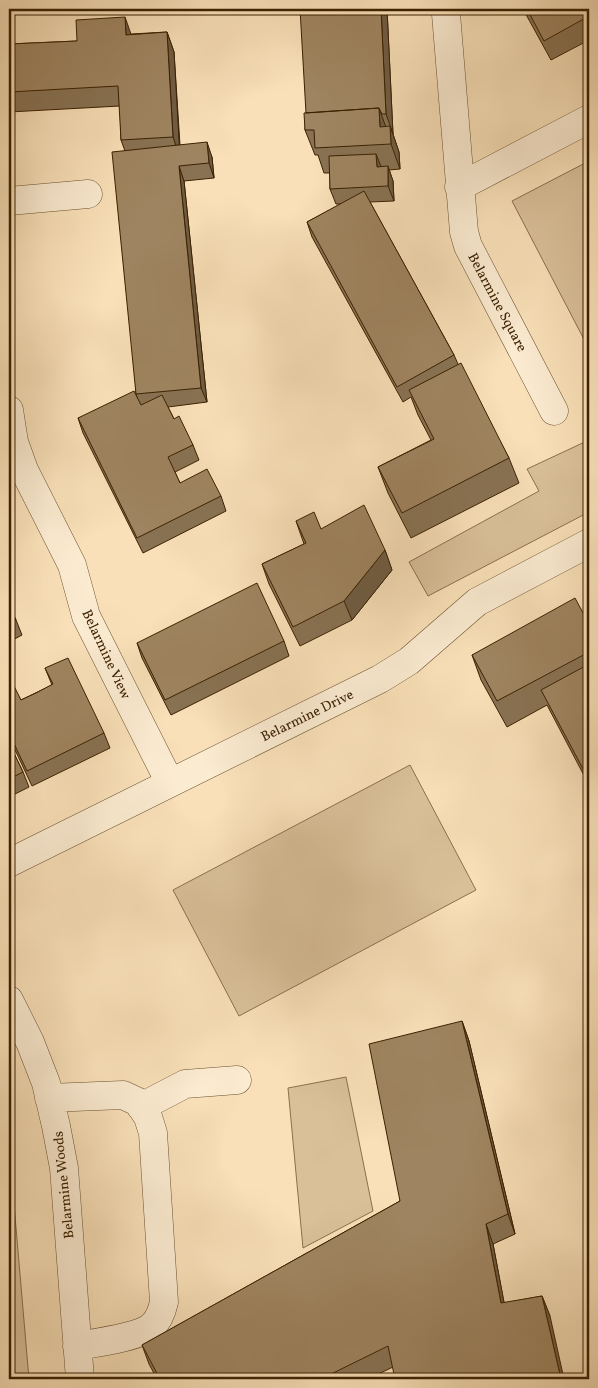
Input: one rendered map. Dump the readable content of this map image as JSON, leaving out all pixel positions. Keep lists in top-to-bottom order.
{
  "streets": {
    "street": [
      "Belarmine Square",
      "Belarmine View",
      "Belarmine Drive",
      "Belarmine Woods"
    ]
  },
  "crossings": [
    ["Belarmine View", "Belarmine Drive"]
  ]
}
